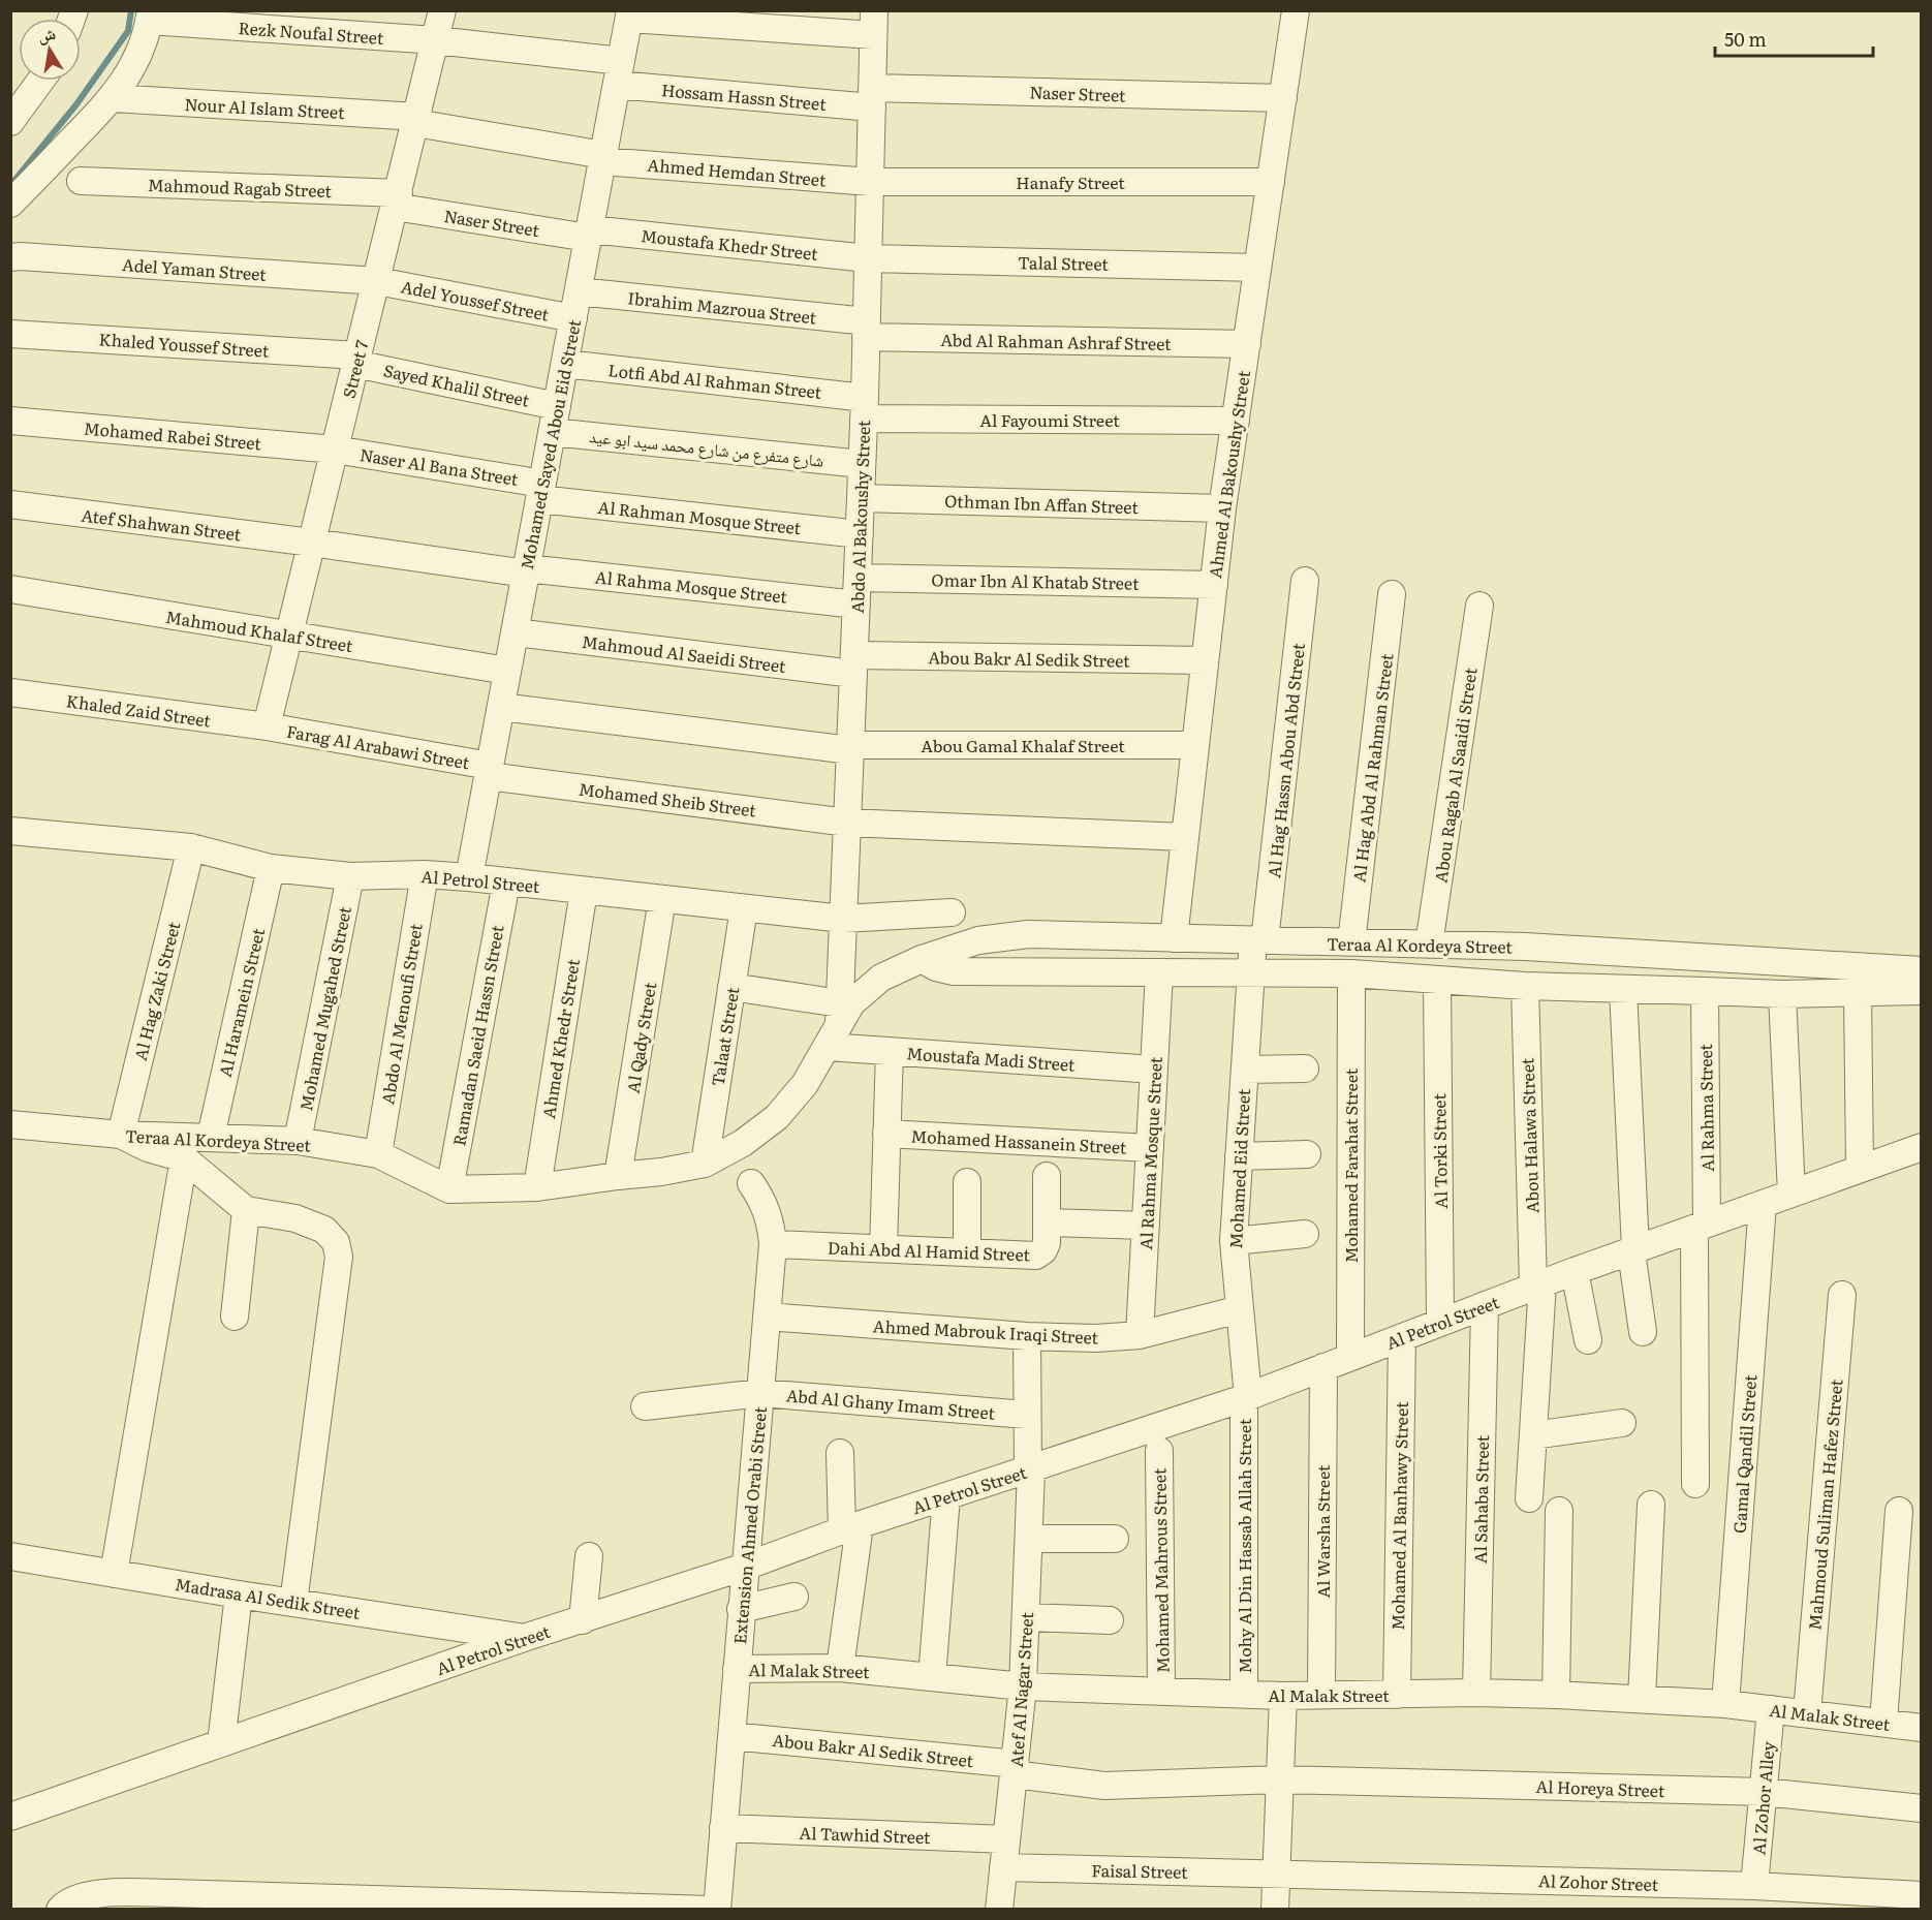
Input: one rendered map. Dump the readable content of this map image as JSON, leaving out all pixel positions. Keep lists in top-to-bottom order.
{
  "streets": {
    "street": [
      "Rezk Noufal Street",
      "Naser Street",
      "Hossam Hassn Street",
      "Nour Al Islam Street",
      "Ahmed Hemdan Street",
      "Hanafy Street",
      "Mahmoud Ragab Street",
      "Moustafa Khedr Street",
      "Talal Street",
      "Adel Yaman Street",
      "Adel Youssef Street",
      "Ibrahim Mazroua Street",
      "Abd Al Rahman Ashraf Street",
      "Khaled Youssef Street",
      "Street 7",
      "Lotfi Abd Al Rahman Street",
      "Sayed Khalil Street",
      "Al Fayoumi Street",
      "Mohamed Rabei Street",
      "Mohamed Sayed Abou Eid Street",
      "شارع متفرع من شارع محمد سيد ابو عيد",
      "Naser Al Bana Street",
      "Ahmed Al Bakoushy Street",
      "Othman Ibn Affan Street",
      "Al Rahman Mosque Street",
      "Abdo Al Bakoushy Street",
      "Atef Shahwan Street",
      "Omar Ibn Al Khatab Street",
      "Al Rahma Mosque Street",
      "Mahmoud Khalaf Street",
      "Mahmoud Al Saeidi Street",
      "Abou Bakr Al Sedik Street",
      "Khaled Zaid Street",
      "Abou Gamal Khalaf Street",
      "Farag Al Arabawi Street",
      "Al Hag Hassn Abou Abd Street",
      "Al Hag Abd Al Rahman Street",
      "Abou Ragab Al Saaidi Street",
      "Mohamed Sheib Street",
      "Al Petrol Street",
      "Teraa Al Kordeya Street",
      "Al Hag Zaki Street",
      "Al Haramein Street",
      "Mohamed Mugahed Street",
      "Abdo Al Menoufi Street",
      "Ramadan Saeid Hassn Street",
      "Talaat Street",
      "Al Qady Street",
      "Ahmed Khedr Street",
      "Moustafa Madi Street",
      "Al Rahma Street",
      "Abou Halawa Street",
      "Mohamed Hassanein Street",
      "Al Torki Street",
      "Mohamed Farahat Street",
      "Mohamed Eid Street",
      "Dahi Abd Al Hamid Street",
      "Ahmed Mabrouk Iraqi Street",
      "Abd Al Ghany Imam Street",
      "Gamal Qandil Street",
      "Al Sahaba Street",
      "Mahmoud Suliman Hafez Street",
      "Mohamed Al Banhawy Street",
      "Extension Ahmed Orabi Street",
      "Al Warsha Street",
      "Mohy Al Din Hassab Allah Street",
      "Mohamed Mahrous Street",
      "Madrasa Al Sedik Street",
      "Al Malak Street",
      "Atef Al Nagar Street",
      "Al Horeya Street",
      "Al Zohor Alley",
      "Al Tawhid Street",
      "Faisal Street",
      "Al Zohor Street"
    ]
  },
  "crossings": [
    ["Rezk Noufal Street", "Hossam Hassn Street"],
    ["Rezk Noufal Street", "Street 7"],
    ["Rezk Noufal Street", "Mohamed Sayed Abou Eid Street"],
    ["Naser Street", "Hossam Hassn Street"],
    ["Naser Street", "Mahmoud Ragab Street"],
    ["Naser Street", "Moustafa Khedr Street"],
    ["Naser Street", "Street 7"],
    ["Naser Street", "Mohamed Sayed Abou Eid Street"],
    ["Naser Street", "Ahmed Al Bakoushy Street"],
    ["Naser Street", "Abdo Al Bakoushy Street"],
    ["Hossam Hassn Street", "Mohamed Sayed Abou Eid Street"],
    ["Hossam Hassn Street", "Abdo Al Bakoushy Street"],
    ["Nour Al Islam Street", "Ahmed Hemdan Street"],
    ["Nour Al Islam Street", "Street 7"],
    ["Nour Al Islam Street", "Mohamed Sayed Abou Eid Street"],
    ["Ahmed Hemdan Street", "Hanafy Street"],
    ["Ahmed Hemdan Street", "Mohamed Sayed Abou Eid Street"],
    ["Ahmed Hemdan Street", "Abdo Al Bakoushy Street"],
    ["Hanafy Street", "Ahmed Al Bakoushy Street"],
    ["Hanafy Street", "Abdo Al Bakoushy Street"],
    ["Mahmoud Ragab Street", "Street 7"],
    ["Moustafa Khedr Street", "Talal Street"],
    ["Moustafa Khedr Street", "Mohamed Sayed Abou Eid Street"],
    ["Moustafa Khedr Street", "Abdo Al Bakoushy Street"],
    ["Talal Street", "Ahmed Al Bakoushy Street"],
    ["Talal Street", "Abdo Al Bakoushy Street"],
    ["Adel Yaman Street", "Adel Youssef Street"],
    ["Adel Yaman Street", "Street 7"],
    ["Adel Youssef Street", "Street 7"],
    ["Adel Youssef Street", "Mohamed Sayed Abou Eid Street"],
    ["Ibrahim Mazroua Street", "Abd Al Rahman Ashraf Street"],
    ["Ibrahim Mazroua Street", "Mohamed Sayed Abou Eid Street"],
    ["Ibrahim Mazroua Street", "Abdo Al Bakoushy Street"],
    ["Abd Al Rahman Ashraf Street", "Ahmed Al Bakoushy Street"],
    ["Abd Al Rahman Ashraf Street", "Abdo Al Bakoushy Street"],
    ["Khaled Youssef Street", "Street 7"],
    ["Khaled Youssef Street", "Sayed Khalil Street"],
    ["Street 7", "Sayed Khalil Street"],
    ["Street 7", "Mohamed Rabei Street"],
    ["Street 7", "Naser Al Bana Street"],
    ["Street 7", "Atef Shahwan Street"],
    ["Street 7", "Al Rahma Mosque Street"],
    ["Street 7", "Mahmoud Khalaf Street"],
    ["Street 7", "Khaled Zaid Street"],
    ["Street 7", "Farag Al Arabawi Street"],
    ["Lotfi Abd Al Rahman Street", "Al Fayoumi Street"],
    ["Lotfi Abd Al Rahman Street", "Mohamed Sayed Abou Eid Street"],
    ["Lotfi Abd Al Rahman Street", "Abdo Al Bakoushy Street"],
    ["Sayed Khalil Street", "Mohamed Sayed Abou Eid Street"],
    ["Al Fayoumi Street", "Ahmed Al Bakoushy Street"],
    ["Al Fayoumi Street", "Abdo Al Bakoushy Street"],
    ["Mohamed Rabei Street", "Naser Al Bana Street"],
    ["Mohamed Sayed Abou Eid Street", "شارع متفرع من شارع محمد سيد ابو عيد"],
    ["Mohamed Sayed Abou Eid Street", "Naser Al Bana Street"],
    ["Mohamed Sayed Abou Eid Street", "Al Rahman Mosque Street"],
    ["Mohamed Sayed Abou Eid Street", "Al Rahma Mosque Street"],
    ["Mohamed Sayed Abou Eid Street", "Mahmoud Khalaf Street"],
    ["Mohamed Sayed Abou Eid Street", "Mahmoud Al Saeidi Street"],
    ["Mohamed Sayed Abou Eid Street", "Abou Gamal Khalaf Street"],
    ["Mohamed Sayed Abou Eid Street", "Farag Al Arabawi Street"],
    ["Mohamed Sayed Abou Eid Street", "Mohamed Sheib Street"],
    ["Mohamed Sayed Abou Eid Street", "Al Petrol Street"],
    ["شارع متفرع من شارع محمد سيد ابو عيد", "Abdo Al Bakoushy Street"],
    ["Naser Al Bana Street", "Al Rahman Mosque Street"],
    ["Ahmed Al Bakoushy Street", "Othman Ibn Affan Street"],
    ["Ahmed Al Bakoushy Street", "Omar Ibn Al Khatab Street"],
    ["Ahmed Al Bakoushy Street", "Abou Bakr Al Sedik Street"],
    ["Ahmed Al Bakoushy Street", "Abou Gamal Khalaf Street"],
    ["Ahmed Al Bakoushy Street", "Mohamed Sheib Street"],
    ["Ahmed Al Bakoushy Street", "Teraa Al Kordeya Street"],
    ["Othman Ibn Affan Street", "Abdo Al Bakoushy Street"],
    ["Al Rahman Mosque Street", "Abdo Al Bakoushy Street"],
    ["Abdo Al Bakoushy Street", "Omar Ibn Al Khatab Street"],
    ["Abdo Al Bakoushy Street", "Al Rahma Mosque Street"],
    ["Abdo Al Bakoushy Street", "Mahmoud Al Saeidi Street"],
    ["Abdo Al Bakoushy Street", "Abou Bakr Al Sedik Street"],
    ["Abdo Al Bakoushy Street", "Abou Gamal Khalaf Street"],
    ["Abdo Al Bakoushy Street", "Mohamed Sheib Street"],
    ["Abdo Al Bakoushy Street", "Al Petrol Street"],
    ["Abdo Al Bakoushy Street", "Teraa Al Kordeya Street"],
    ["Atef Shahwan Street", "Al Rahma Mosque Street"],
    ["Al Rahma Mosque Street", "Teraa Al Kordeya Street"],
    ["Al Rahma Mosque Street", "Moustafa Madi Street"],
    ["Al Rahma Mosque Street", "Mohamed Hassanein Street"],
    ["Al Rahma Mosque Street", "Ahmed Mabrouk Iraqi Street"],
    ["Mahmoud Al Saeidi Street", "Abou Bakr Al Sedik Street"],
    ["Abou Bakr Al Sedik Street", "Extension Ahmed Orabi Street"],
    ["Abou Bakr Al Sedik Street", "Atef Al Nagar Street"],
    ["Abou Bakr Al Sedik Street", "Al Horeya Street"],
    ["Khaled Zaid Street", "Farag Al Arabawi Street"],
    ["Farag Al Arabawi Street", "Mohamed Sheib Street"],
    ["Al Hag Hassn Abou Abd Street", "Teraa Al Kordeya Street"],
    ["Al Hag Hassn Abou Abd Street", "Mohamed Eid Street"],
    ["Al Hag Abd Al Rahman Street", "Teraa Al Kordeya Street"],
    ["Abou Ragab Al Saaidi Street", "Teraa Al Kordeya Street"],
    ["Al Petrol Street", "Al Hag Zaki Street"],
    ["Al Petrol Street", "Al Haramein Street"],
    ["Al Petrol Street", "Mohamed Mugahed Street"],
    ["Al Petrol Street", "Abdo Al Menoufi Street"],
    ["Al Petrol Street", "Ramadan Saeid Hassn Street"],
    ["Al Petrol Street", "Talaat Street"],
    ["Al Petrol Street", "Al Qady Street"],
    ["Al Petrol Street", "Ahmed Khedr Street"],
    ["Al Petrol Street", "Al Rahma Street"],
    ["Al Petrol Street", "Abou Halawa Street"],
    ["Al Petrol Street", "Al Torki Street"],
    ["Al Petrol Street", "Mohamed Farahat Street"],
    ["Al Petrol Street", "Mohamed Eid Street"],
    ["Al Petrol Street", "Gamal Qandil Street"],
    ["Al Petrol Street", "Al Sahaba Street"],
    ["Al Petrol Street", "Mohamed Al Banhawy Street"],
    ["Al Petrol Street", "Extension Ahmed Orabi Street"],
    ["Al Petrol Street", "Al Warsha Street"],
    ["Al Petrol Street", "Mohy Al Din Hassab Allah Street"],
    ["Al Petrol Street", "Madrasa Al Sedik Street"],
    ["Al Petrol Street", "Atef Al Nagar Street"],
    ["Teraa Al Kordeya Street", "Al Hag Zaki Street"],
    ["Teraa Al Kordeya Street", "Al Haramein Street"],
    ["Teraa Al Kordeya Street", "Mohamed Mugahed Street"],
    ["Teraa Al Kordeya Street", "Abdo Al Menoufi Street"],
    ["Teraa Al Kordeya Street", "Ramadan Saeid Hassn Street"],
    ["Teraa Al Kordeya Street", "Talaat Street"],
    ["Teraa Al Kordeya Street", "Al Qady Street"],
    ["Teraa Al Kordeya Street", "Ahmed Khedr Street"],
    ["Teraa Al Kordeya Street", "Moustafa Madi Street"],
    ["Teraa Al Kordeya Street", "Al Rahma Street"],
    ["Teraa Al Kordeya Street", "Abou Halawa Street"],
    ["Teraa Al Kordeya Street", "Al Torki Street"],
    ["Teraa Al Kordeya Street", "Mohamed Farahat Street"],
    ["Teraa Al Kordeya Street", "Mohamed Eid Street"],
    ["Mohamed Eid Street", "Ahmed Mabrouk Iraqi Street"],
    ["Mohamed Eid Street", "Mohy Al Din Hassab Allah Street"],
    ["Dahi Abd Al Hamid Street", "Extension Ahmed Orabi Street"],
    ["Ahmed Mabrouk Iraqi Street", "Extension Ahmed Orabi Street"],
    ["Ahmed Mabrouk Iraqi Street", "Atef Al Nagar Street"],
    ["Abd Al Ghany Imam Street", "Extension Ahmed Orabi Street"],
    ["Abd Al Ghany Imam Street", "Atef Al Nagar Street"],
    ["Gamal Qandil Street", "Al Malak Street"],
    ["Al Sahaba Street", "Al Malak Street"],
    ["Mahmoud Suliman Hafez Street", "Al Malak Street"],
    ["Mohamed Al Banhawy Street", "Al Malak Street"],
    ["Extension Ahmed Orabi Street", "Al Malak Street"],
    ["Extension Ahmed Orabi Street", "Al Tawhid Street"],
    ["Al Warsha Street", "Al Malak Street"],
    ["Mohy Al Din Hassab Allah Street", "Al Malak Street"],
    ["Mohamed Mahrous Street", "Al Malak Street"],
    ["Al Malak Street", "Atef Al Nagar Street"],
    ["Al Malak Street", "Al Zohor Alley"],
    ["Atef Al Nagar Street", "Al Tawhid Street"],
    ["Atef Al Nagar Street", "Faisal Street"],
    ["Al Horeya Street", "Al Zohor Alley"],
    ["Al Zohor Alley", "Al Zohor Street"],
    ["Faisal Street", "Al Zohor Street"]
  ],
  "scale_bar": "50 m",
  "north": "top"
}
